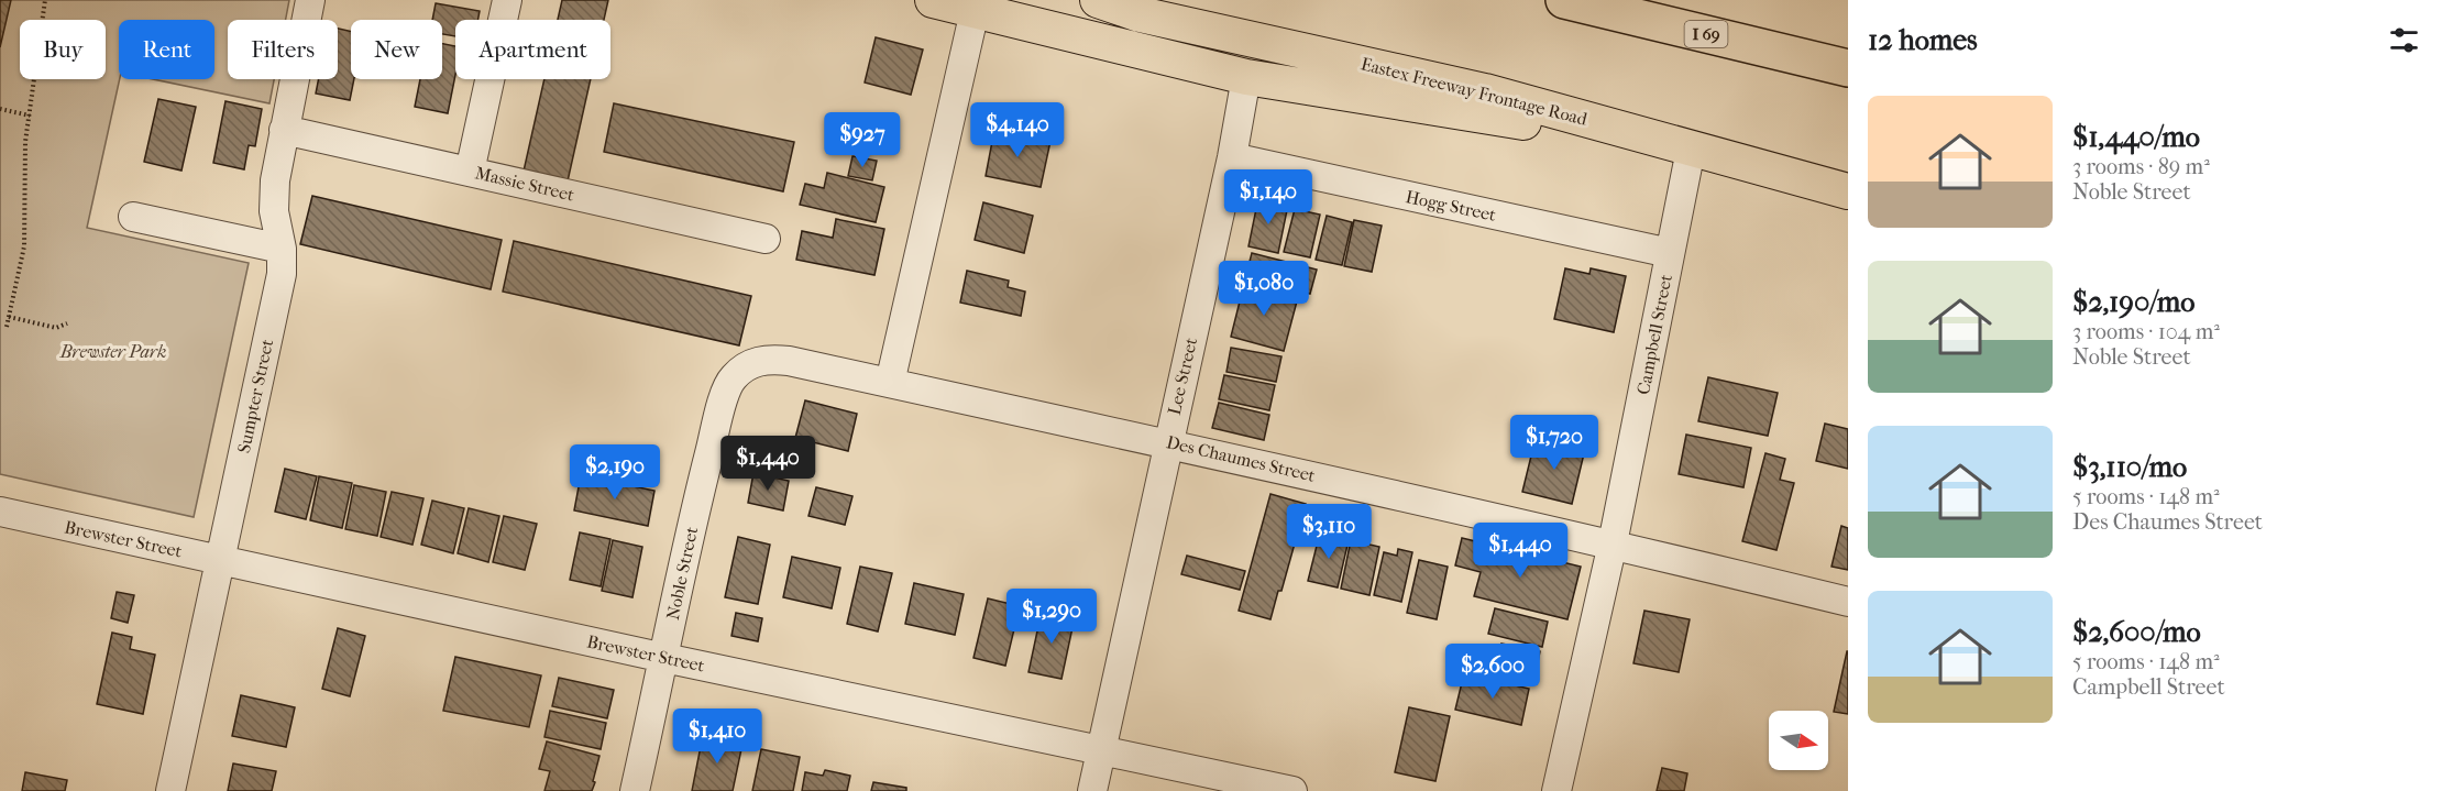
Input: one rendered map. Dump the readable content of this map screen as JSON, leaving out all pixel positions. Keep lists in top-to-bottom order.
{
  "streets": {
    "highway": ["I 69"],
    "main road": ["Eastex Freeway Frontage Road"],
    "street": [
      "Massie Street",
      "Hogg Street",
      "Campbell Street",
      "Lee Street",
      "Sumpter Street",
      "Des Chaumes Street",
      "Brewster Street",
      "Noble Street"
    ]
  },
  "crossings": [
    ["Eastex Freeway Frontage Road", "Campbell Street"],
    ["Massie Street", "Sumpter Street"],
    ["Hogg Street", "Campbell Street"],
    ["Hogg Street", "Lee Street"],
    ["Campbell Street", "Des Chaumes Street"],
    ["Lee Street", "Des Chaumes Street"],
    ["Lee Street", "Brewster Street"],
    ["Sumpter Street", "Brewster Street"],
    ["Des Chaumes Street", "Noble Street"],
    ["Brewster Street", "Noble Street"]
  ],
  "parks": ["Brewster Park"],
  "north": "right",
  "page": {
    "heading": "12 homes",
    "chip": [
      "Buy",
      "Rent",
      "Filters",
      "New",
      "Apartment"
    ],
    "list": [
      {
        "name": "$1,440/mo",
        "note": "3 rooms · 89 m² · Noble Street"
      },
      {
        "name": "$2,190/mo",
        "note": "3 rooms · 104 m² · Noble Street"
      },
      {
        "name": "$3,110/mo",
        "note": "5 rooms · 148 m² · Des Chaumes Street"
      },
      {
        "name": "$2,600/mo",
        "note": "5 rooms · 148 m² · Campbell Street"
      }
    ],
    "price": [
      "$4,140",
      "$927",
      "$1,140",
      "$1,080",
      "$1,720",
      "$1,440",
      "$2,190",
      "$3,110",
      "$1,440",
      "$1,290",
      "$2,600",
      "$1,410"
    ]
  }
}
